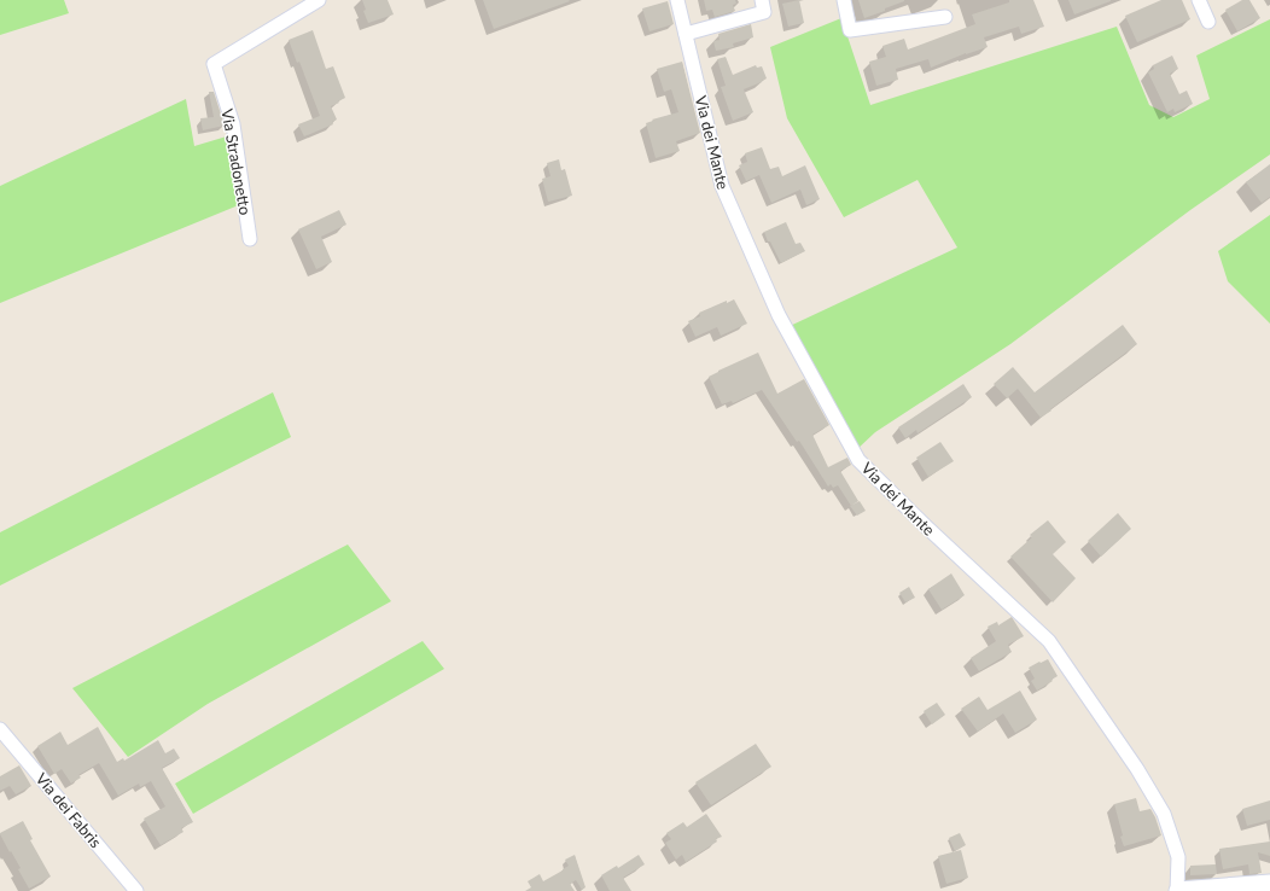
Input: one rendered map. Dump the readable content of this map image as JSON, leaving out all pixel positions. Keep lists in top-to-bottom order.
{
  "streets": {
    "street": ["Via dei Mante", "Via Stradonetto", "Via dei Fabris"]
  }
}
